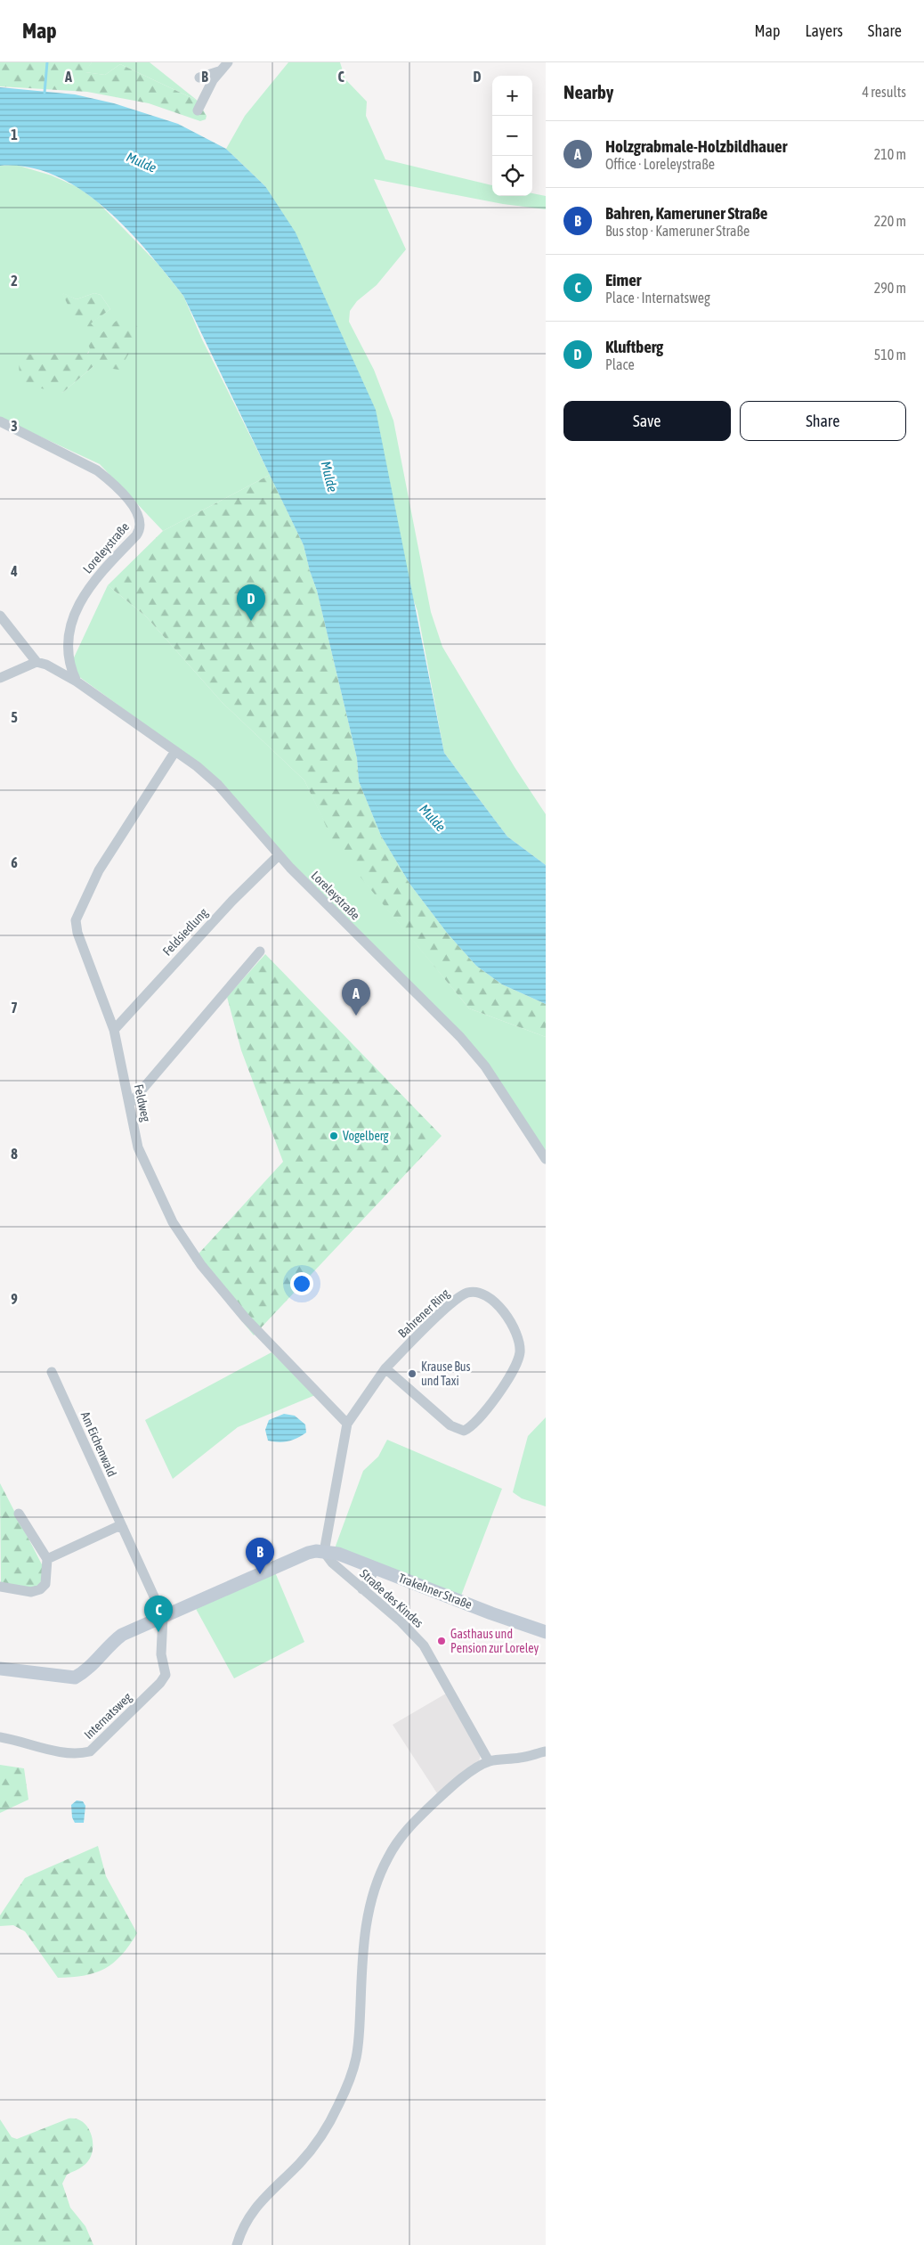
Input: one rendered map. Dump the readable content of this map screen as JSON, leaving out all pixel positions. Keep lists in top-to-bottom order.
{
  "streets": {
    "street": [
      "Loreleystraße",
      "Feldsiedlung",
      "Feldweg",
      "Bahrener Ring",
      "Am Eichenwald",
      "Trakehner Straße",
      "Straße des Kindes",
      "Internatsweg"
    ]
  },
  "crossings": [
    ["Loreleystraße", "Feldsiedlung"],
    ["Loreleystraße", "Feldweg"],
    ["Feldsiedlung", "Feldweg"],
    ["Feldweg", "Bahrener Ring"],
    ["Bahrener Ring", "Trakehner Straße"],
    ["Bahrener Ring", "Straße des Kindes"],
    ["Am Eichenwald", "Internatsweg"],
    ["Trakehner Straße", "Straße des Kindes"]
  ],
  "water": ["Mulde"],
  "places": ["Vogelberg", "Krause Bus und Taxi", "Gasthaus und Pension zur Loreley"],
  "page": {
    "header": "Map",
    "nav": ["Map", "Layers", "Share"],
    "heading": ["Nearby", "4 results"],
    "map_buttons": ["+", "−"],
    "list": [
      {
        "mark": "A",
        "name": "Holzgrabmale-Holzbildhauer",
        "note": "Office · Loreleystraße",
        "value": "210 m"
      },
      {
        "mark": "B",
        "name": "Bahren, Kameruner Straße",
        "note": "Bus stop · Kameruner Straße",
        "value": "220 m"
      },
      {
        "mark": "C",
        "name": "Eimer",
        "note": "Place · Internatsweg",
        "value": "290 m"
      },
      {
        "mark": "D",
        "name": "Kluftberg",
        "note": "Place",
        "value": "510 m"
      }
    ],
    "buttons": ["Save", "Share"],
    "pins": [
      "D",
      "A",
      "B",
      "C"
    ]
  },
  "grid": {
    "columns": [
      "A",
      "B",
      "C",
      "D"
    ],
    "rows": [
      "1",
      "2",
      "3",
      "4",
      "5",
      "6",
      "7",
      "8",
      "9"
    ]
  }
}
